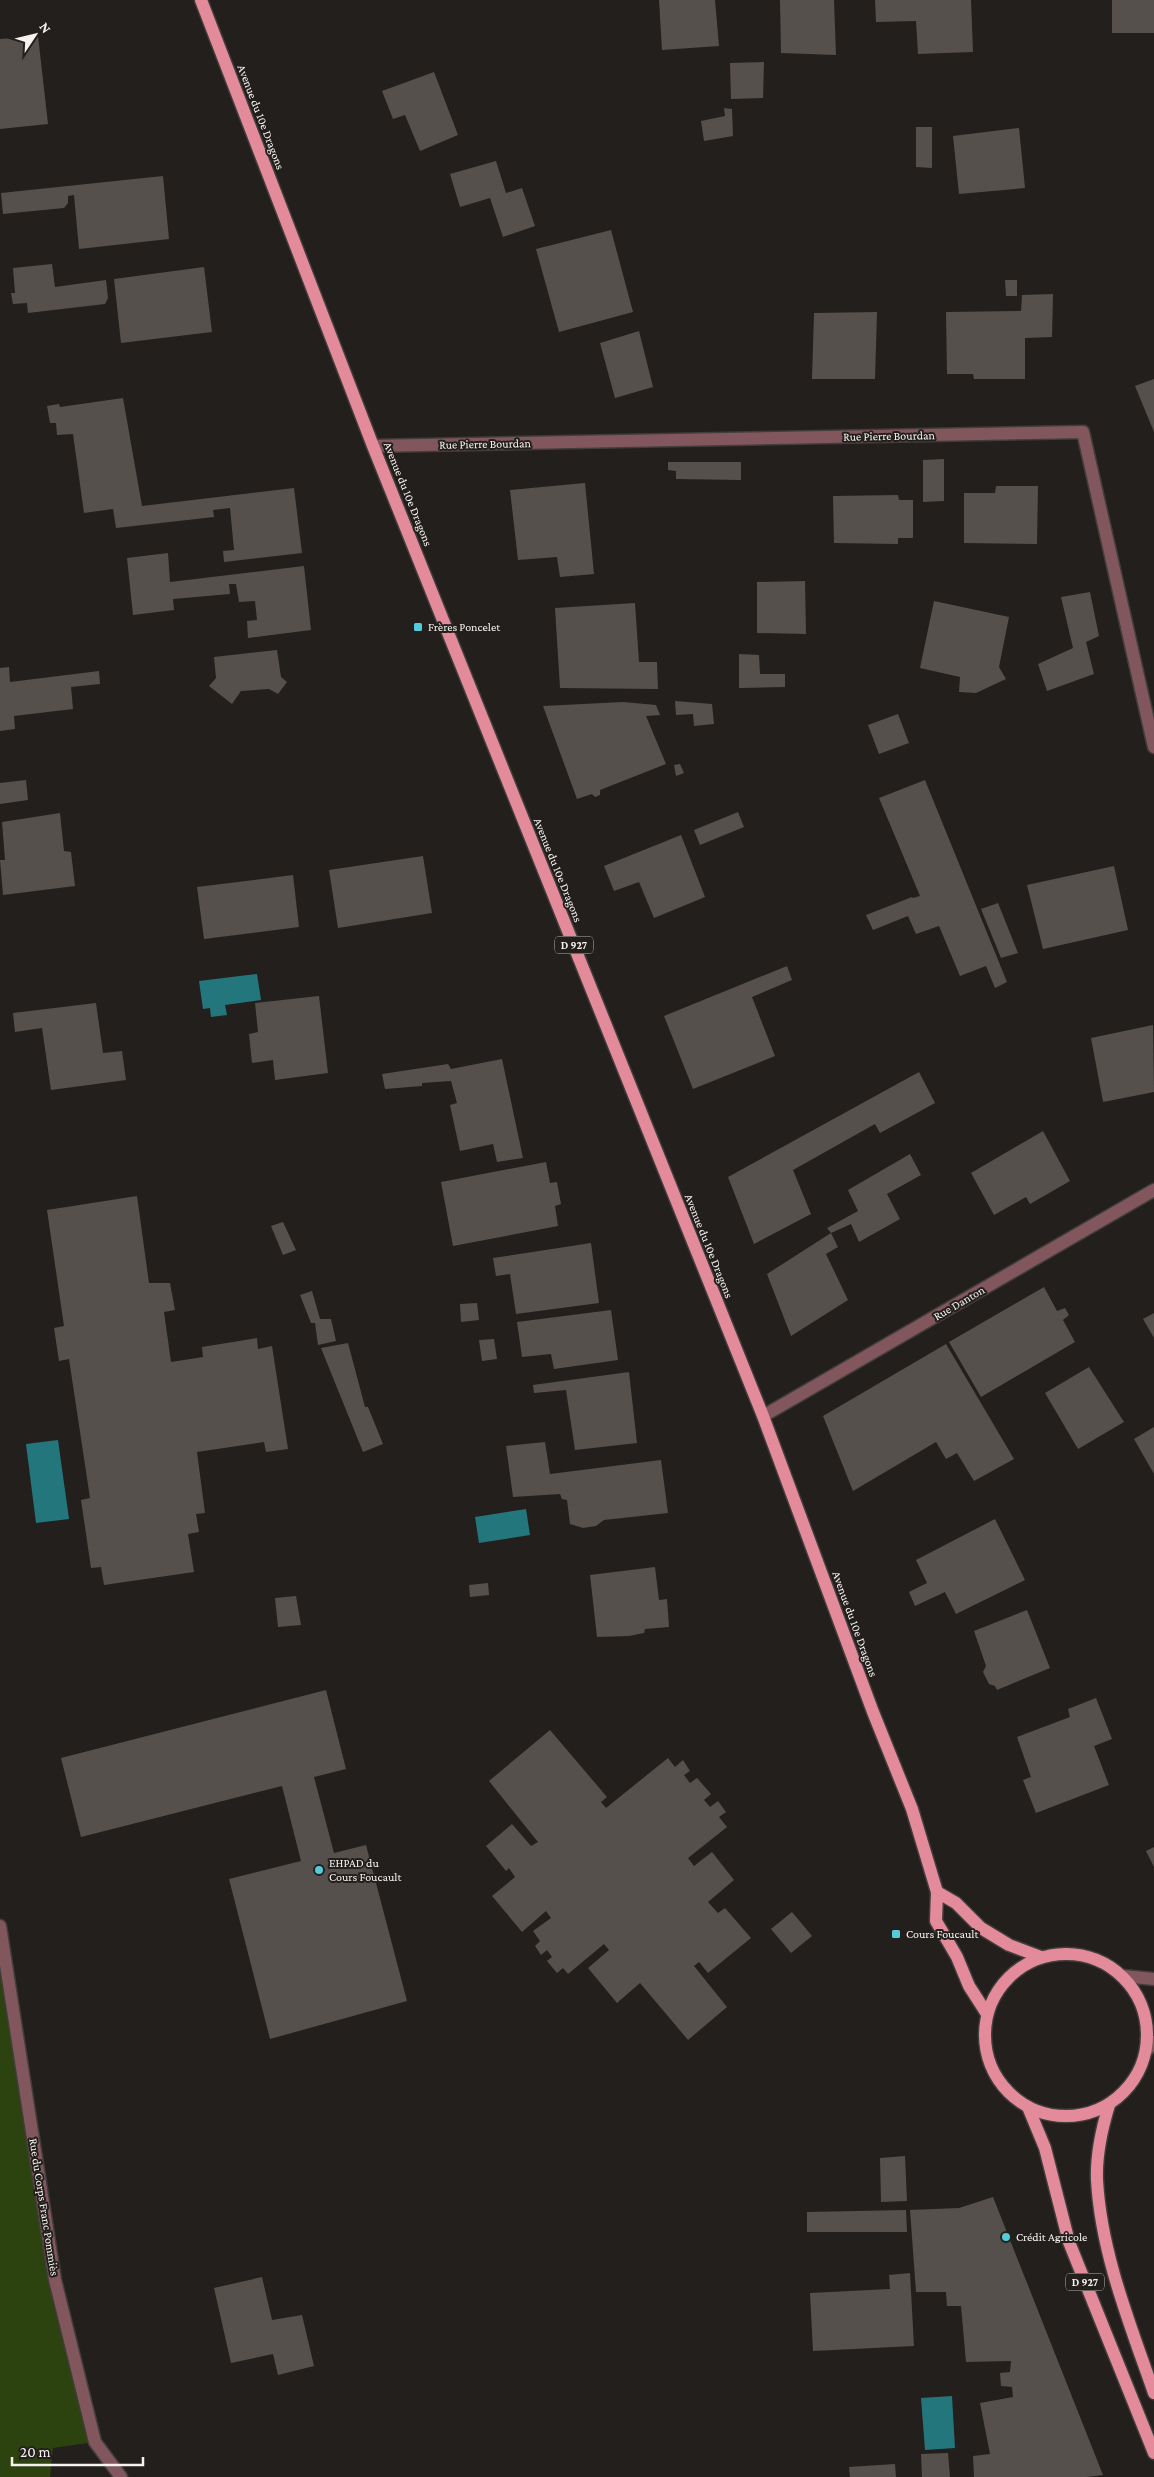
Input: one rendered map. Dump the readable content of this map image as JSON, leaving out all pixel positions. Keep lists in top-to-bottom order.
{
  "streets": {
    "main road": ["Avenue du 10e Dragons", "D 927"],
    "street": ["Rue Pierre Bourdan", "Rue Danton", "Rue du Corps Franc Pommiès"]
  },
  "crossings": [
    ["Avenue du 10e Dragons", "Rue Pierre Bourdan"],
    ["Avenue du 10e Dragons", "D 927"],
    ["Avenue du 10e Dragons", "Rue Danton"]
  ],
  "places": {
    "transit": ["Frères Poncelet", "Cours Foucault"],
    "other": ["EHPAD du Cours Foucault", "Crédit Agricole"]
  },
  "scale_bar": "20 m",
  "north": "top right"
}
